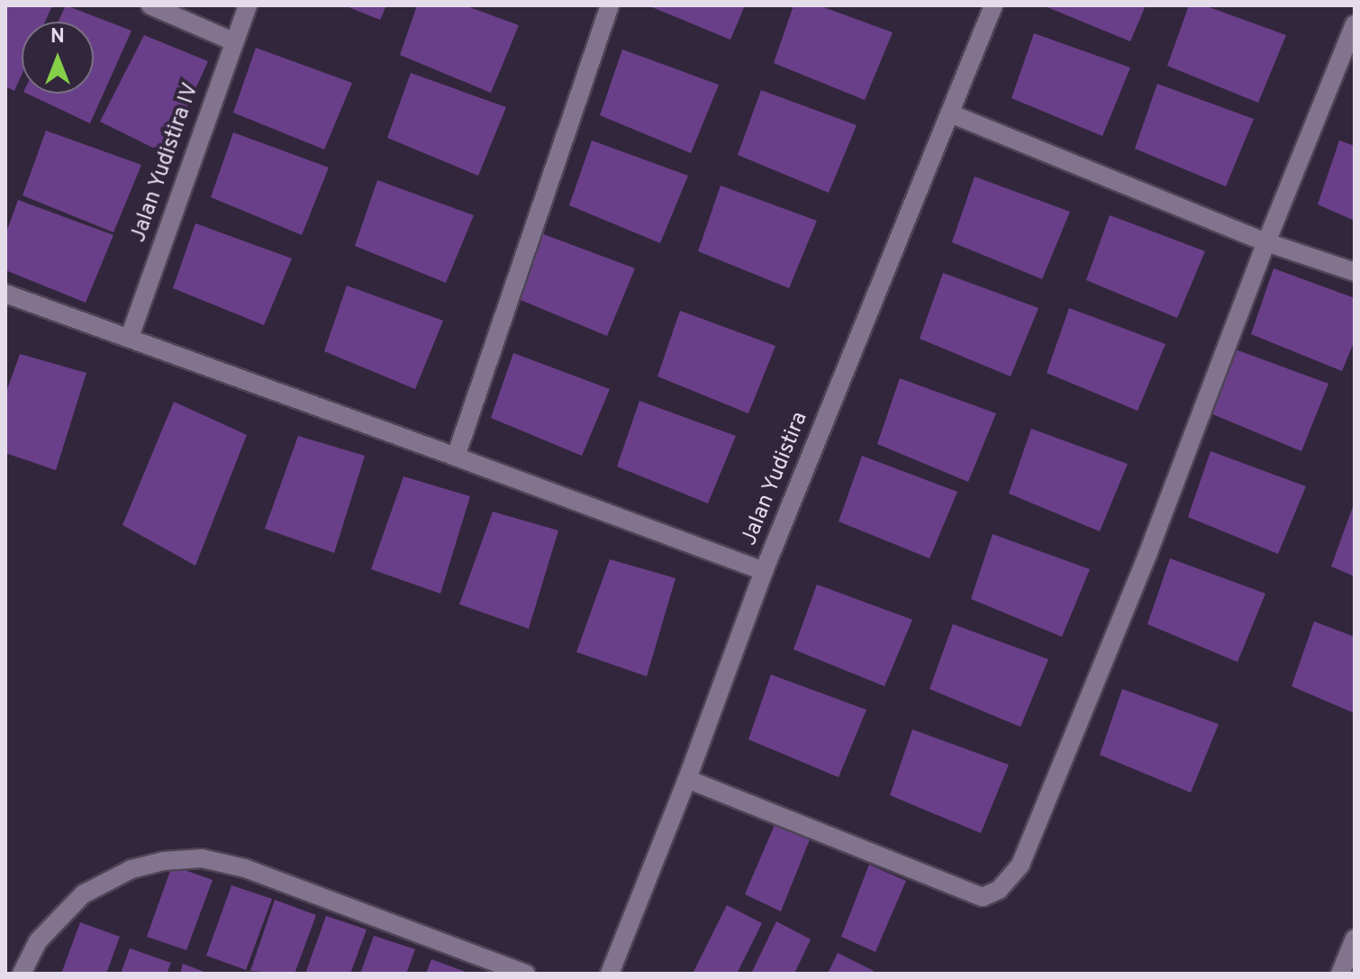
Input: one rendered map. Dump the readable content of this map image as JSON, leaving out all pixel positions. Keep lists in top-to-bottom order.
{
  "streets": {
    "street": ["Jalan Yudistira IV", "Jalan Yudistira"]
  },
  "north": "top"
}
